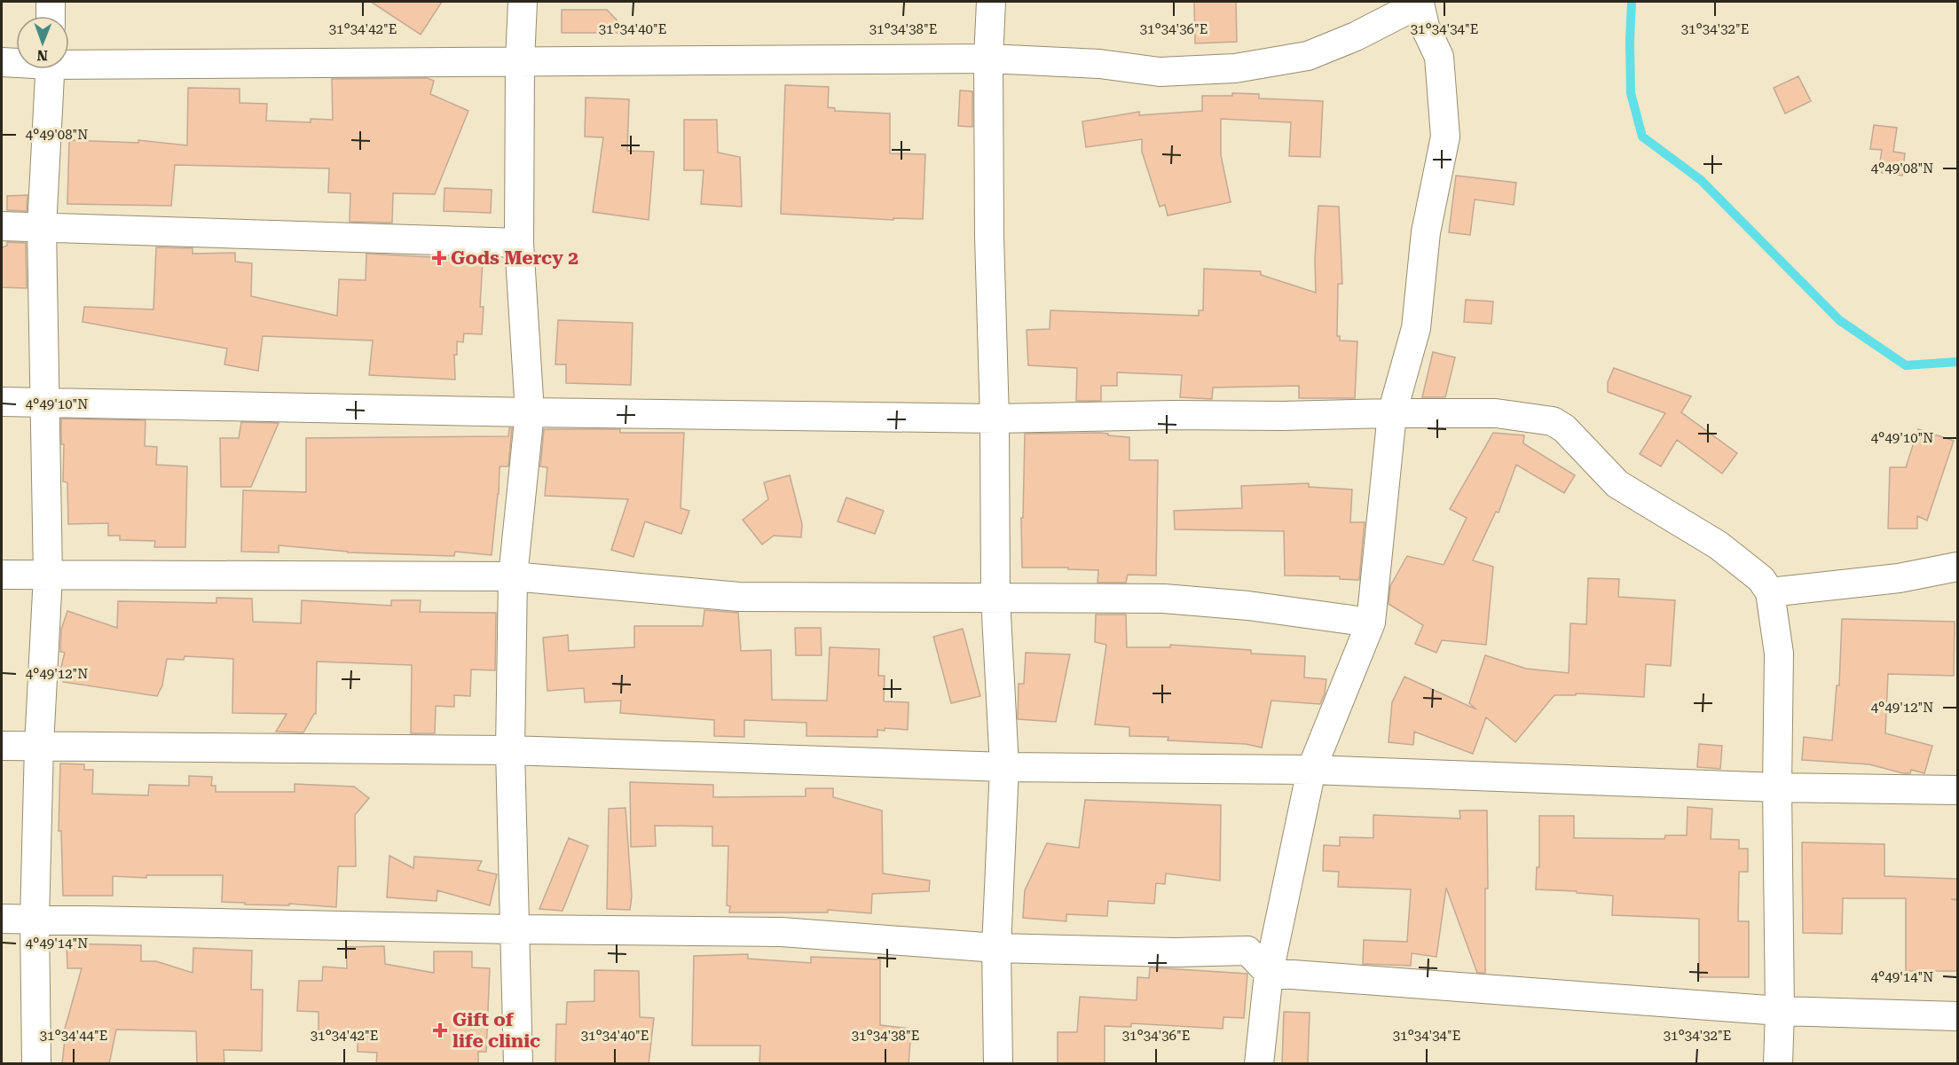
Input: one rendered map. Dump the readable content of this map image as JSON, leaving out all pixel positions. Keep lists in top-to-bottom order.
{
  "places": {
    "health": ["Gods Mercy 2", "Gift of life clinic"]
  },
  "north": "bottom",
  "coordinates": [
    "31°34'42\"E",
    "31°34'40\"E",
    "31°34'38\"E",
    "31°34'36\"E",
    "31°34'34\"E",
    "31°34'32\"E",
    "4°49'08\"N",
    "4°49'10\"N",
    "4°49'12\"N",
    "4°49'14\"N",
    "31°34'44\"E"
  ]
}
